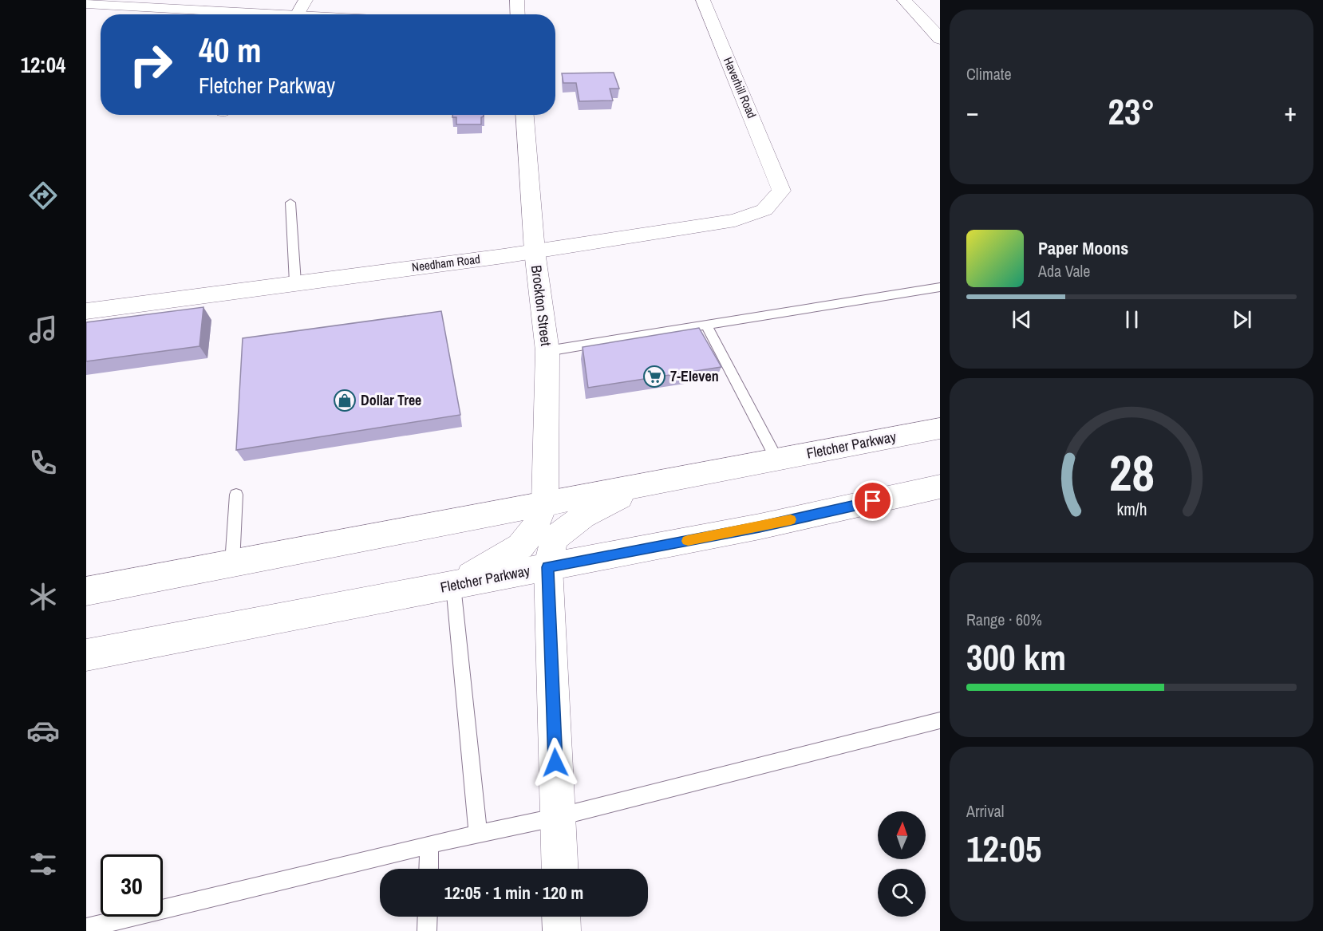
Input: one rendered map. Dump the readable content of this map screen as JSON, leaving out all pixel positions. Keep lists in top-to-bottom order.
{
  "streets": {
    "street": [
      "Haverhill Road",
      "Needham Road",
      "Brockton Street",
      "Fletcher Parkway"
    ]
  },
  "crossings": [
    ["Haverhill Road", "Needham Road"],
    ["Needham Road", "Brockton Street"],
    ["Brockton Street", "Fletcher Parkway"]
  ],
  "places": {
    "supermarket": ["7-Eleven"],
    "shop": ["Dollar Tree"]
  },
  "north": "top",
  "page": {
    "tabs": "12:04",
    "tile": [
      "Climate",
      ["Range · 60%", "300 km"],
      ["Arrival", "12:05"]
    ],
    "turn": ["40 m", "Fletcher Parkway"],
    "heat": ["−", "23°", "+"],
    "song": ["Paper Moons", "Ada Vale"],
    "limit": "30",
    "trip": "12:05 · 1 min · 120 m",
    "gauge": ["28", "km/h"]
  }
}
